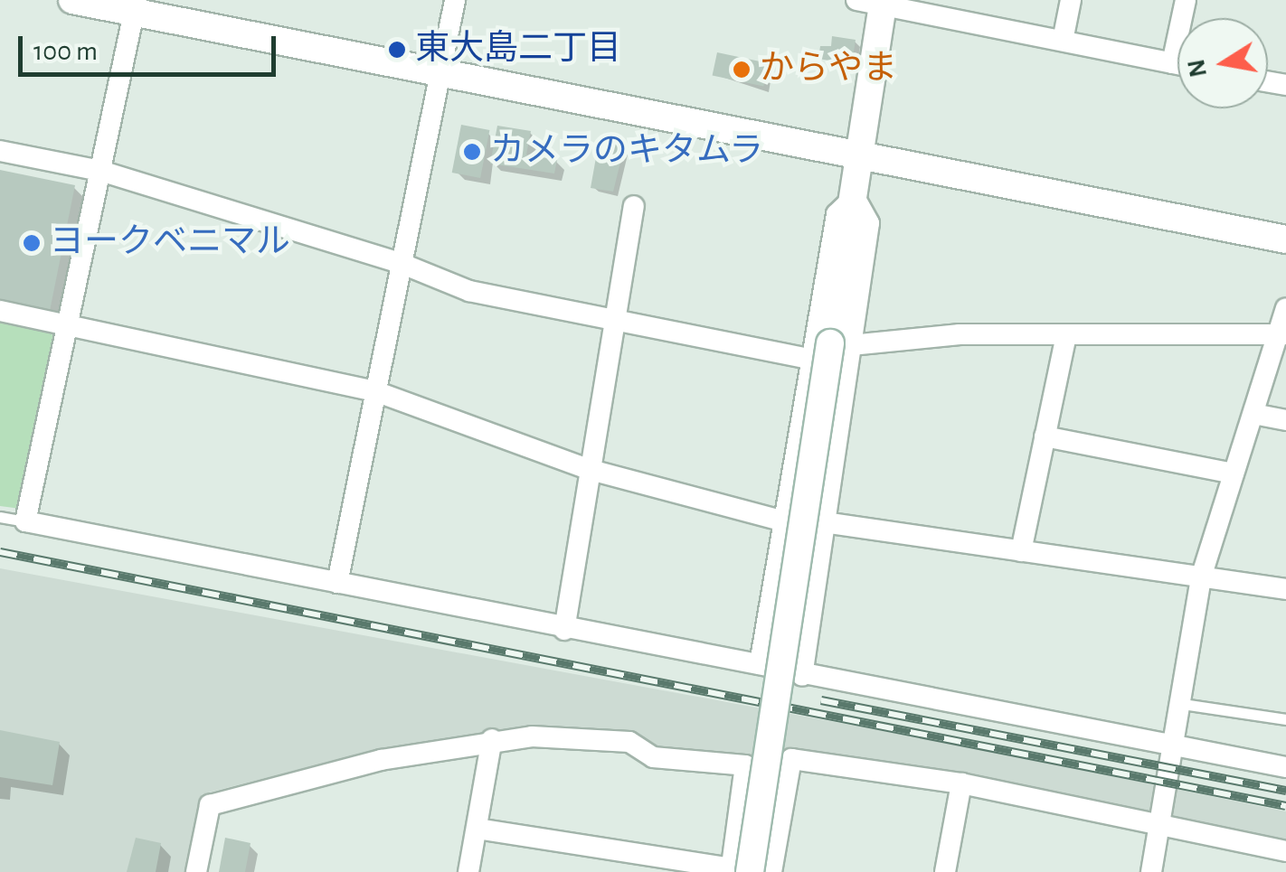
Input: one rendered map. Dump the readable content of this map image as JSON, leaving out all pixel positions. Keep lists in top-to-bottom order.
{
  "places": [
    "東大島二丁目",
    "からやま",
    "カメラのキタムラ",
    "ヨークベニマル"
  ],
  "scale_bar": "100 m",
  "north": "left"
}
